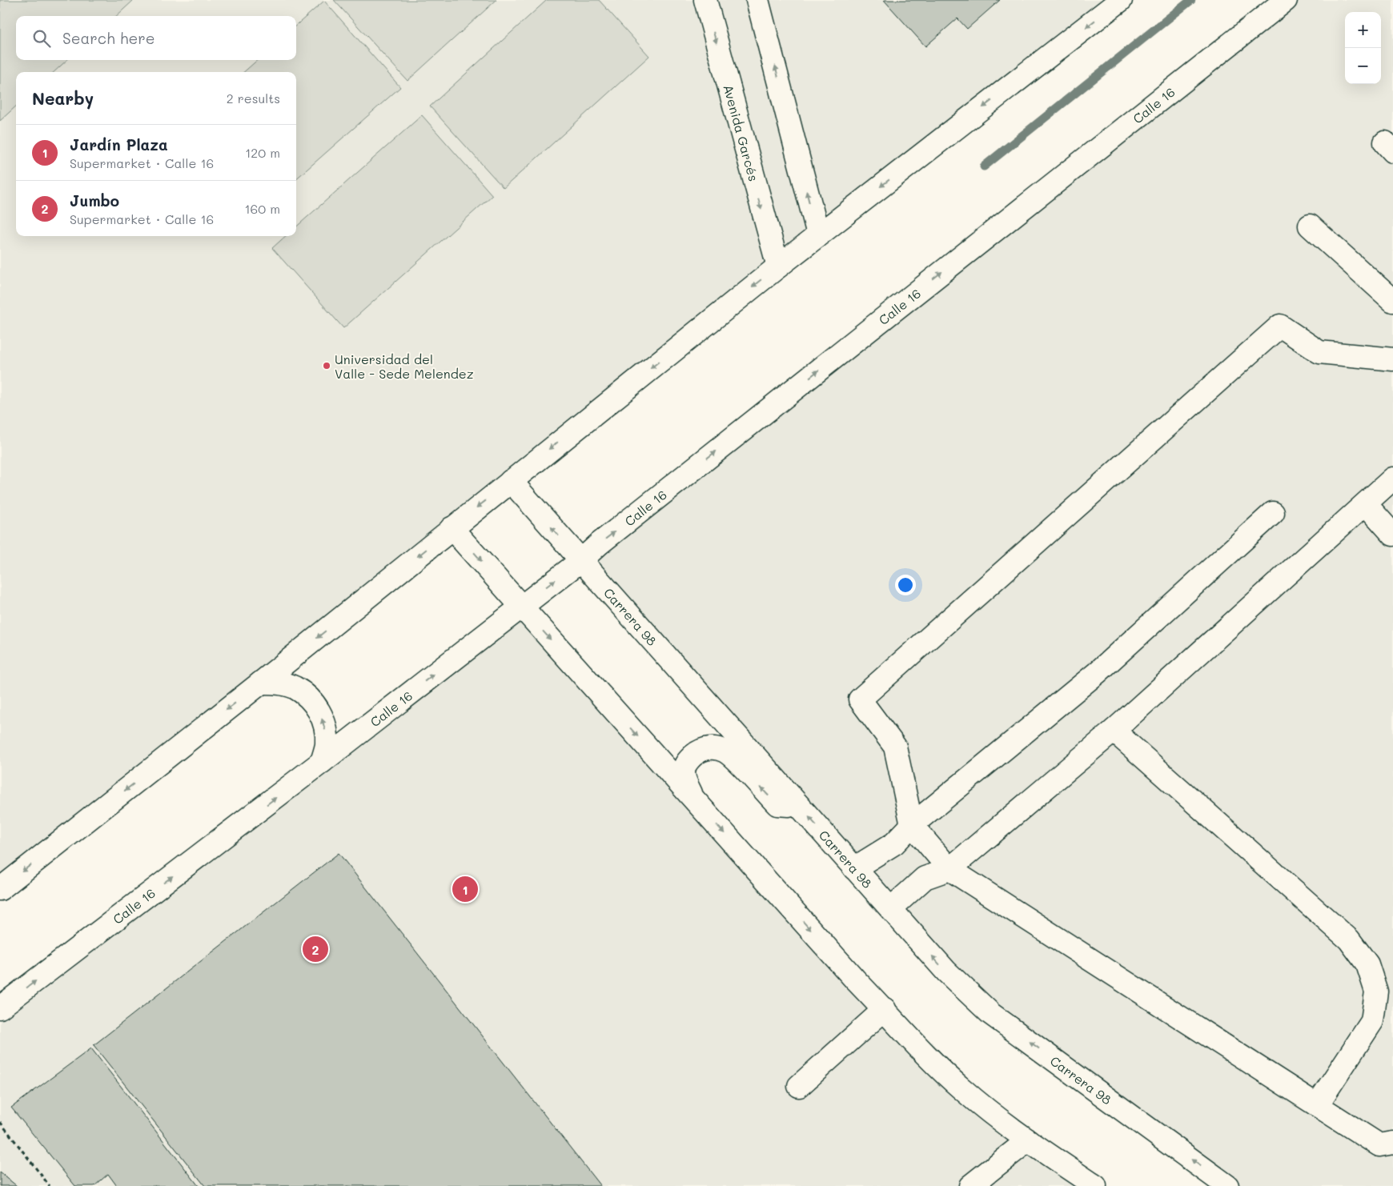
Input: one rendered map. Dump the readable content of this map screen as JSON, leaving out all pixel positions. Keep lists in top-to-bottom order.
{
  "streets": {
    "street": ["Calle 16", "Avenida Garcés", "Carrera 98"]
  },
  "crossings": [
    ["Calle 16", "Carrera 98"]
  ],
  "places": ["Universidad del Valle - Sede Melendez"],
  "page": {
    "map_buttons": ["+", "−"],
    "search": "Search here",
    "heading": ["Nearby", "2 results"],
    "list": [
      {
        "mark": "1",
        "name": "Jardín Plaza",
        "note": "Supermarket · Calle 16",
        "value": "120 m"
      },
      {
        "mark": "2",
        "name": "Jumbo",
        "note": "Supermarket · Calle 16",
        "value": "160 m"
      }
    ],
    "pins": ["1", "2"]
  }
}
